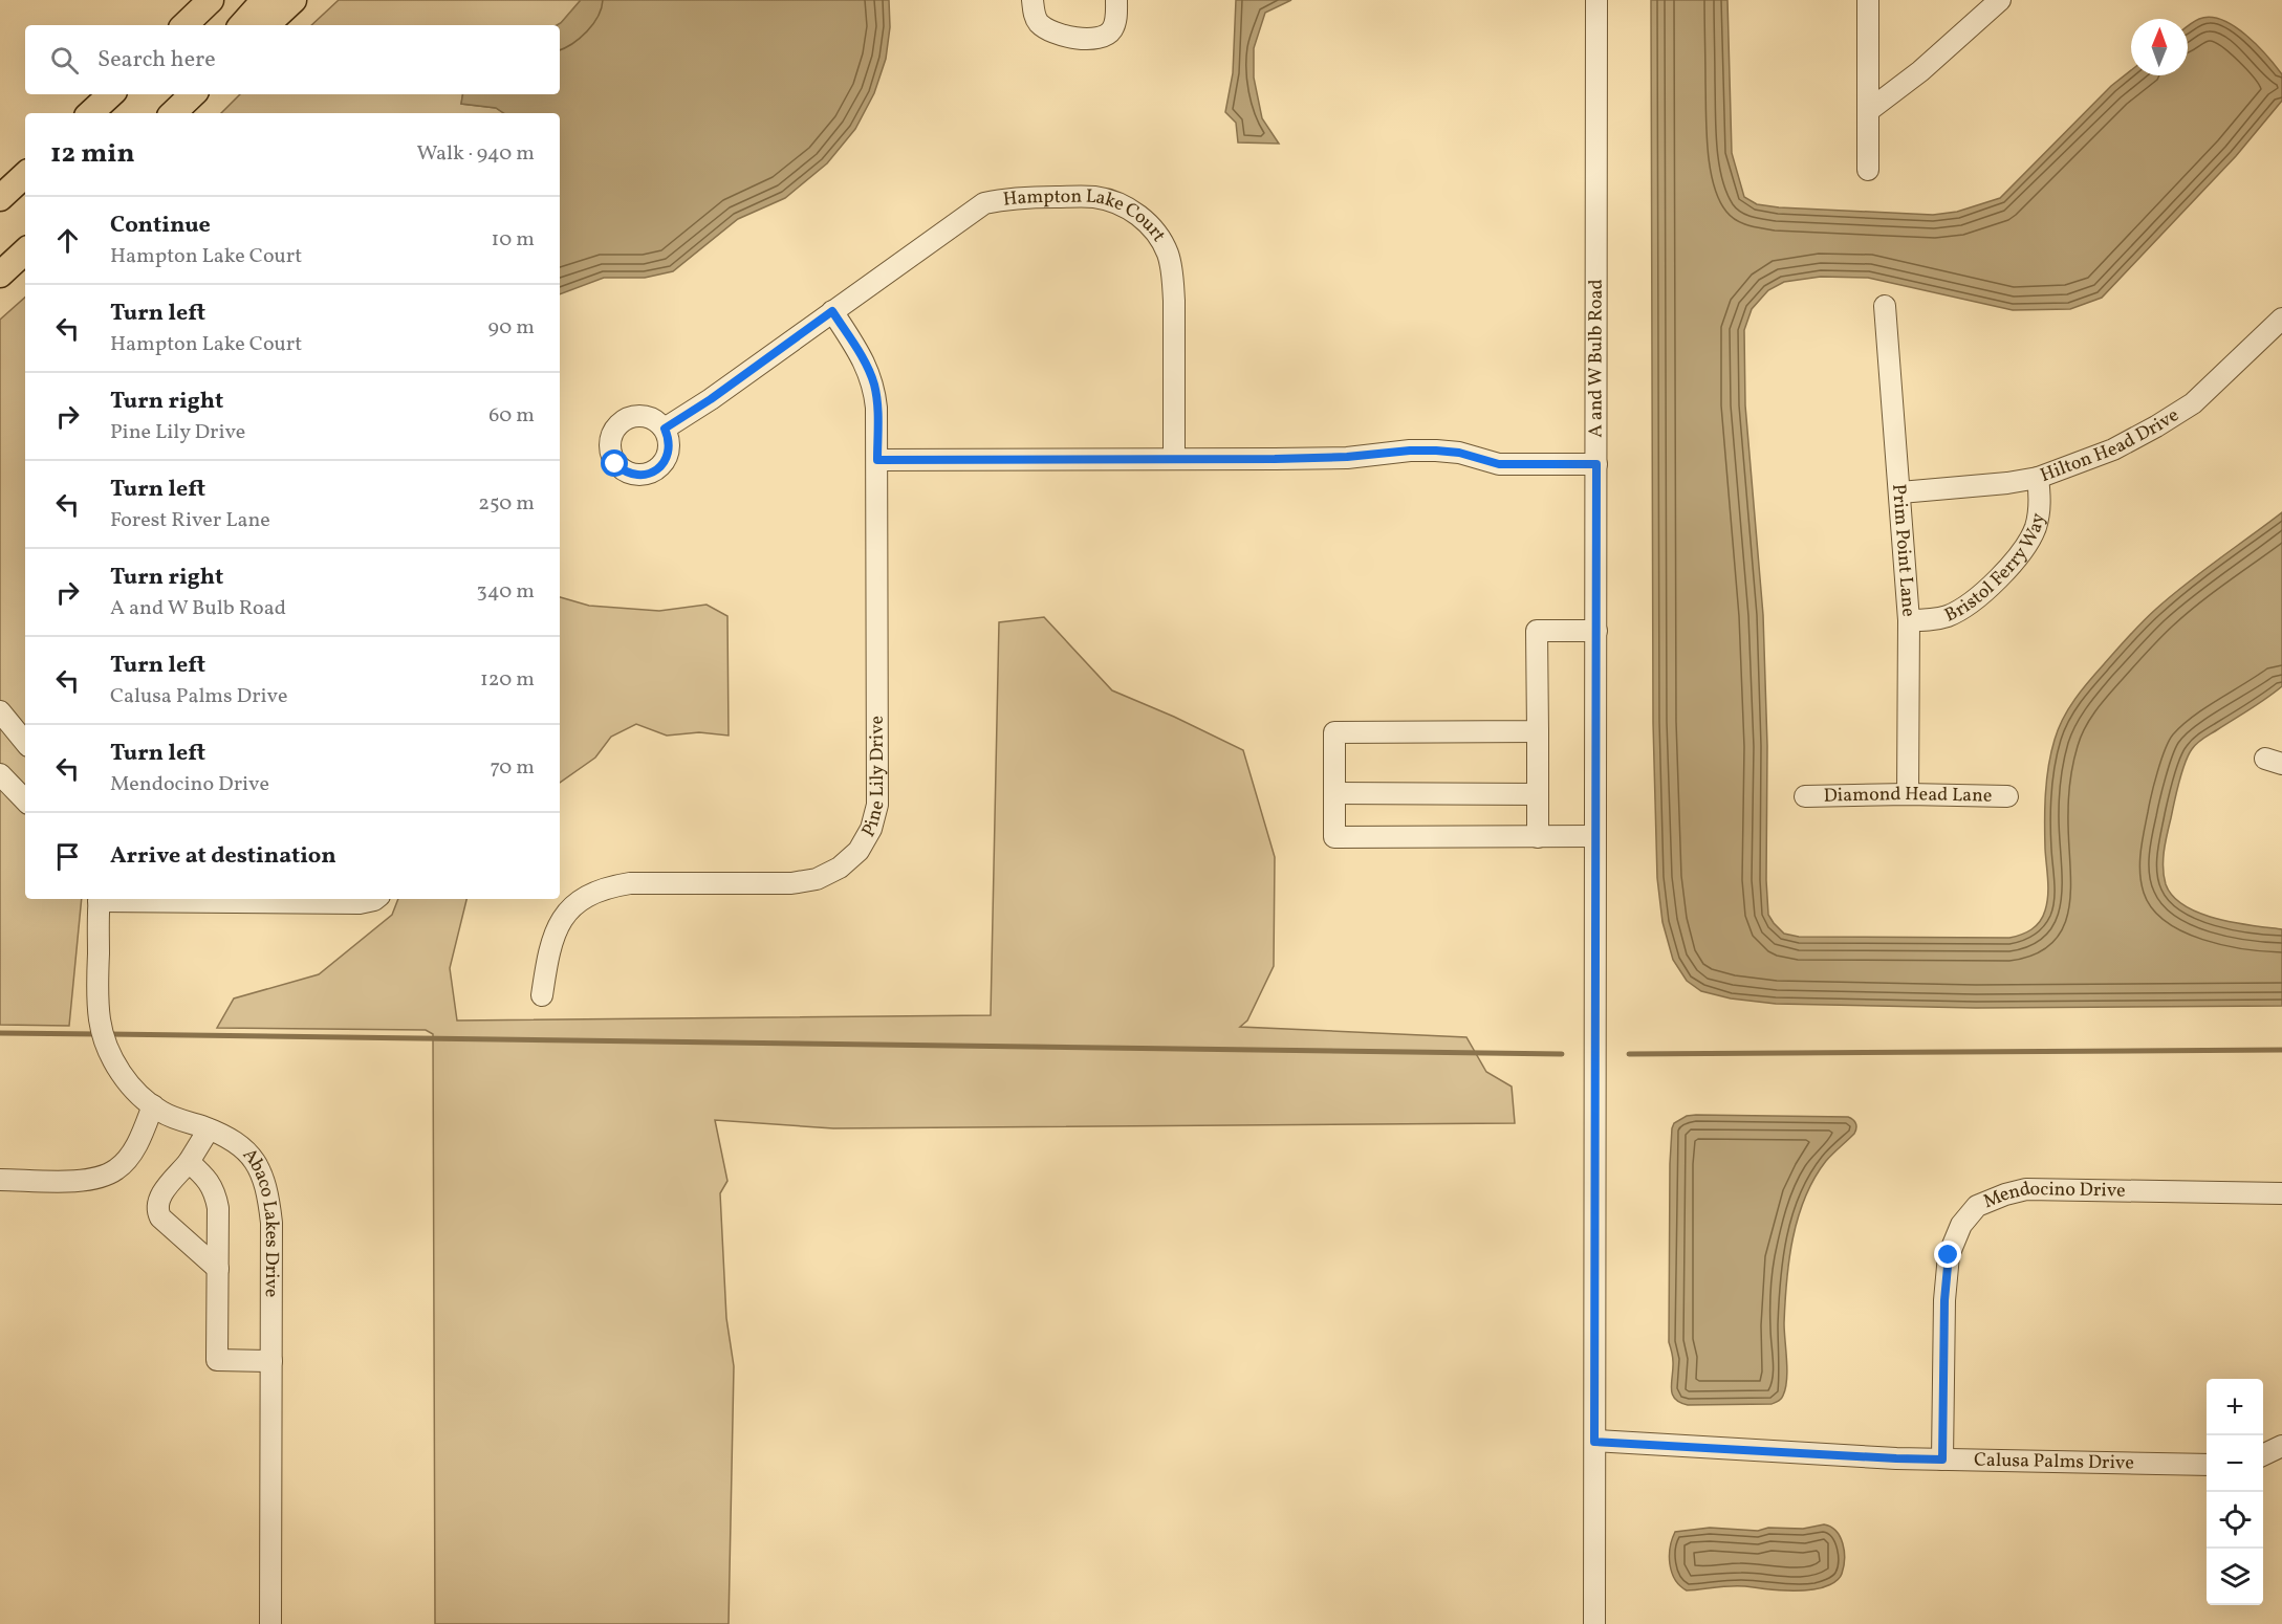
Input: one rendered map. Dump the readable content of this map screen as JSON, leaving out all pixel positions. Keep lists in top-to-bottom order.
{
  "streets": {
    "street": [
      "Hampton Lake Court",
      "A and W Bulb Road",
      "Hilton Head Drive",
      "Prim Point Lane",
      "Bristol Ferry Way",
      "Pine Lily Drive",
      "Diamond Head Lane",
      "Mendocino Drive",
      "Abaco Lakes Drive",
      "Calusa Palms Drive"
    ]
  },
  "crossings": [
    ["Hampton Lake Court", "Pine Lily Drive"],
    ["A and W Bulb Road", "Calusa Palms Drive"],
    ["Hilton Head Drive", "Prim Point Lane"],
    ["Hilton Head Drive", "Bristol Ferry Way"],
    ["Prim Point Lane", "Bristol Ferry Way"],
    ["Prim Point Lane", "Diamond Head Lane"],
    ["Mendocino Drive", "Calusa Palms Drive"]
  ],
  "north": "top",
  "page": {
    "search": "Search here",
    "heading": ["12 min", "Walk · 940 m"],
    "list": [
      ["Continue", "Hampton Lake Court", "10 m"],
      ["Turn left", "Hampton Lake Court", "90 m"],
      ["Turn right", "Pine Lily Drive", "60 m"],
      ["Turn left", "Forest River Lane", "250 m"],
      ["Turn right", "A and W Bulb Road", "340 m"],
      ["Turn left", "Calusa Palms Drive", "120 m"],
      ["Turn left", "Mendocino Drive", "70 m"],
      "Arrive at destination"
    ],
    "map_buttons": ["+", "−"]
  }
}
